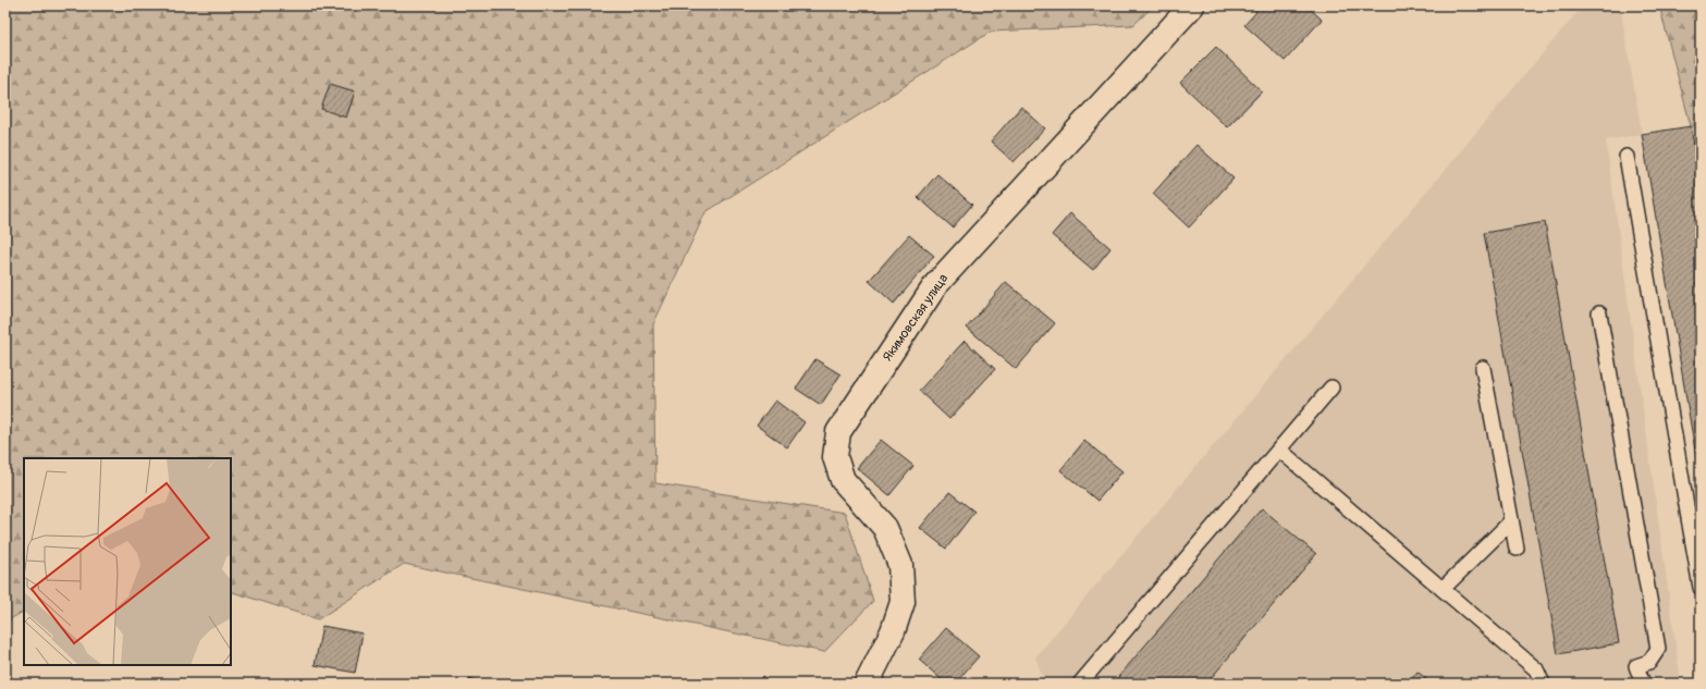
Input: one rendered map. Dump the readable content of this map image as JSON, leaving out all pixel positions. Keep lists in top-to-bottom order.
{
  "streets": {
    "street": ["Якимовская улица"]
  }
}
